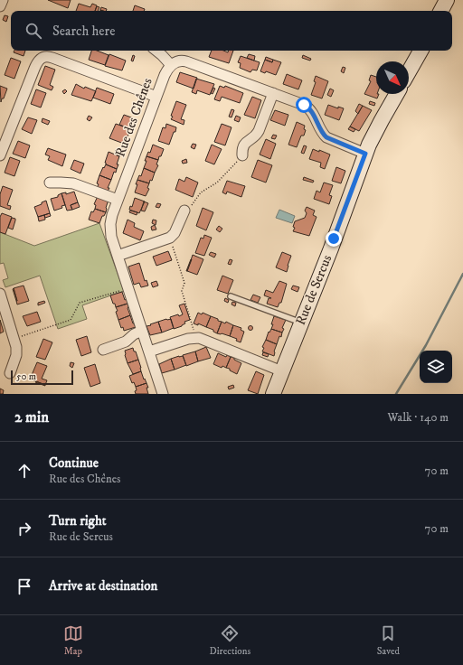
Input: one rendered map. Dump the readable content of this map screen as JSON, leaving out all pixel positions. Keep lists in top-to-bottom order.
{
  "streets": {
    "street": ["Rue des Chênes", "Rue de Sercus"]
  },
  "scale_bar": "50 m",
  "north": "bottom right",
  "page": {
    "search": "Search here",
    "scale": "50 m",
    "heading": ["2 min", "Walk · 140 m"],
    "list": [
      ["Continue", "Rue des Chênes", "70 m"],
      ["Turn right", "Rue de Sercus", "70 m"],
      "Arrive at destination"
    ],
    "nav": ["Map", "Directions", "Saved"]
  }
}
